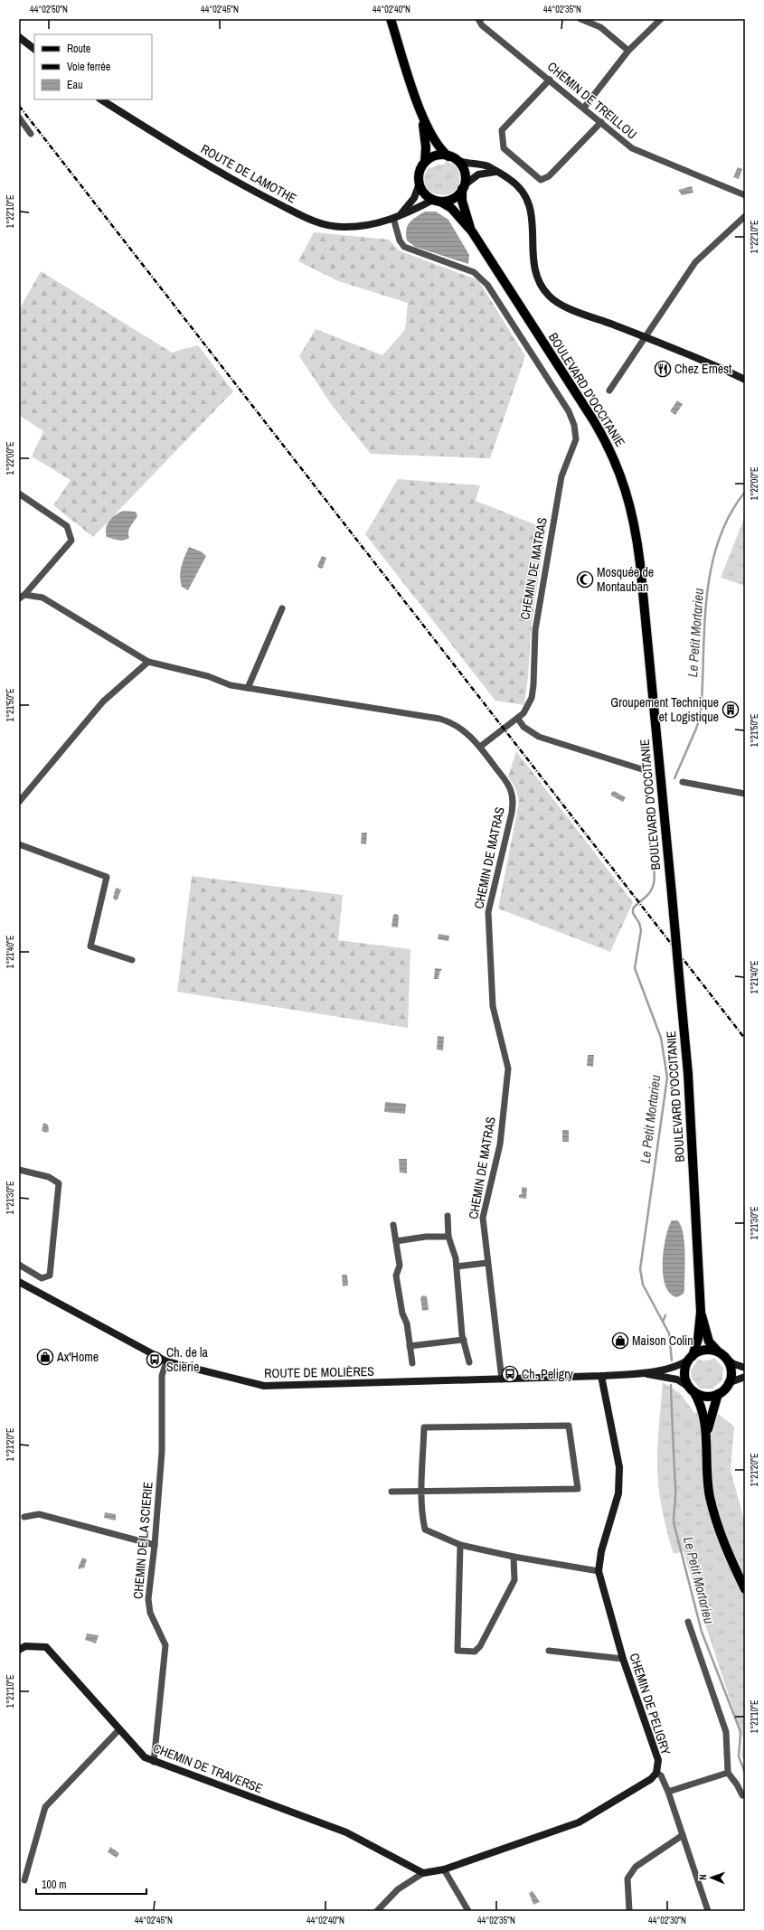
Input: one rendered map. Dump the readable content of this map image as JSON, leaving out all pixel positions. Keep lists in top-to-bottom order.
{
  "streets": {
    "main road": ["BOULEVARD D'OCCITANIE"],
    "street": [
      "CHEMIN DE TREILLOU",
      "ROUTE DE LAMOTHE",
      "CHEMIN DE MATRAS",
      "ROUTE DE MOLIÈRES",
      "CHEMIN DE LA SCIERIE",
      "CHEMIN DE PELIGRY",
      "CHEMIN DE TRAVERSE"
    ]
  },
  "crossings": [
    ["ROUTE DE LAMOTHE", "BOULEVARD D'OCCITANIE"],
    ["ROUTE DE LAMOTHE", "CHEMIN DE MATRAS"],
    ["BOULEVARD D'OCCITANIE", "ROUTE DE MOLIÈRES"],
    ["CHEMIN DE MATRAS", "ROUTE DE MOLIÈRES"],
    ["ROUTE DE MOLIÈRES", "CHEMIN DE LA SCIERIE"],
    ["ROUTE DE MOLIÈRES", "CHEMIN DE PELIGRY"],
    ["CHEMIN DE LA SCIERIE", "CHEMIN DE TRAVERSE"],
    ["CHEMIN DE PELIGRY", "CHEMIN DE TRAVERSE"]
  ],
  "water": ["Le Petit Mortarieu"],
  "places": {
    "restaurant": ["Chez Ernest"],
    "mosque": ["Mosquée de Montauban"],
    "building": ["Groupement Technique et Logistique"],
    "shop": ["Maison Colin", "Ax'Home"],
    "bus stop": ["Ch. de la Scierie", "Ch. Peligry"]
  },
  "legend": ["Route", "Voie ferrée", "Eau"],
  "scale_bar": "100 m",
  "north": "left",
  "coordinates": [
    "44°02'50\"N",
    "44°02'45\"N",
    "44°02'40\"N",
    "44°02'35\"N",
    "1°22'10\"E",
    "1°22'00\"E",
    "1°21'50\"E",
    "1°21'40\"E",
    "1°21'30\"E",
    "1°21'20\"E",
    "1°21'10\"E",
    "44°02'30\"N"
  ]
}
